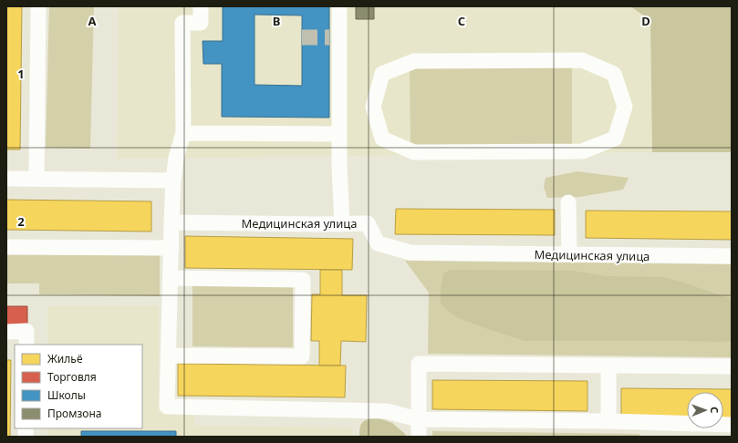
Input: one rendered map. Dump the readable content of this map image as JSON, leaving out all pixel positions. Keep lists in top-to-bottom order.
{
  "streets": {
    "lane": ["Медицинская улица"]
  },
  "legend": [
    "Жильё",
    "Торговля",
    "Школы",
    "Промзона"
  ],
  "north": "right",
  "grid": {
    "columns": [
      "A",
      "B",
      "C",
      "D"
    ],
    "rows": ["1", "2"]
  }
}
